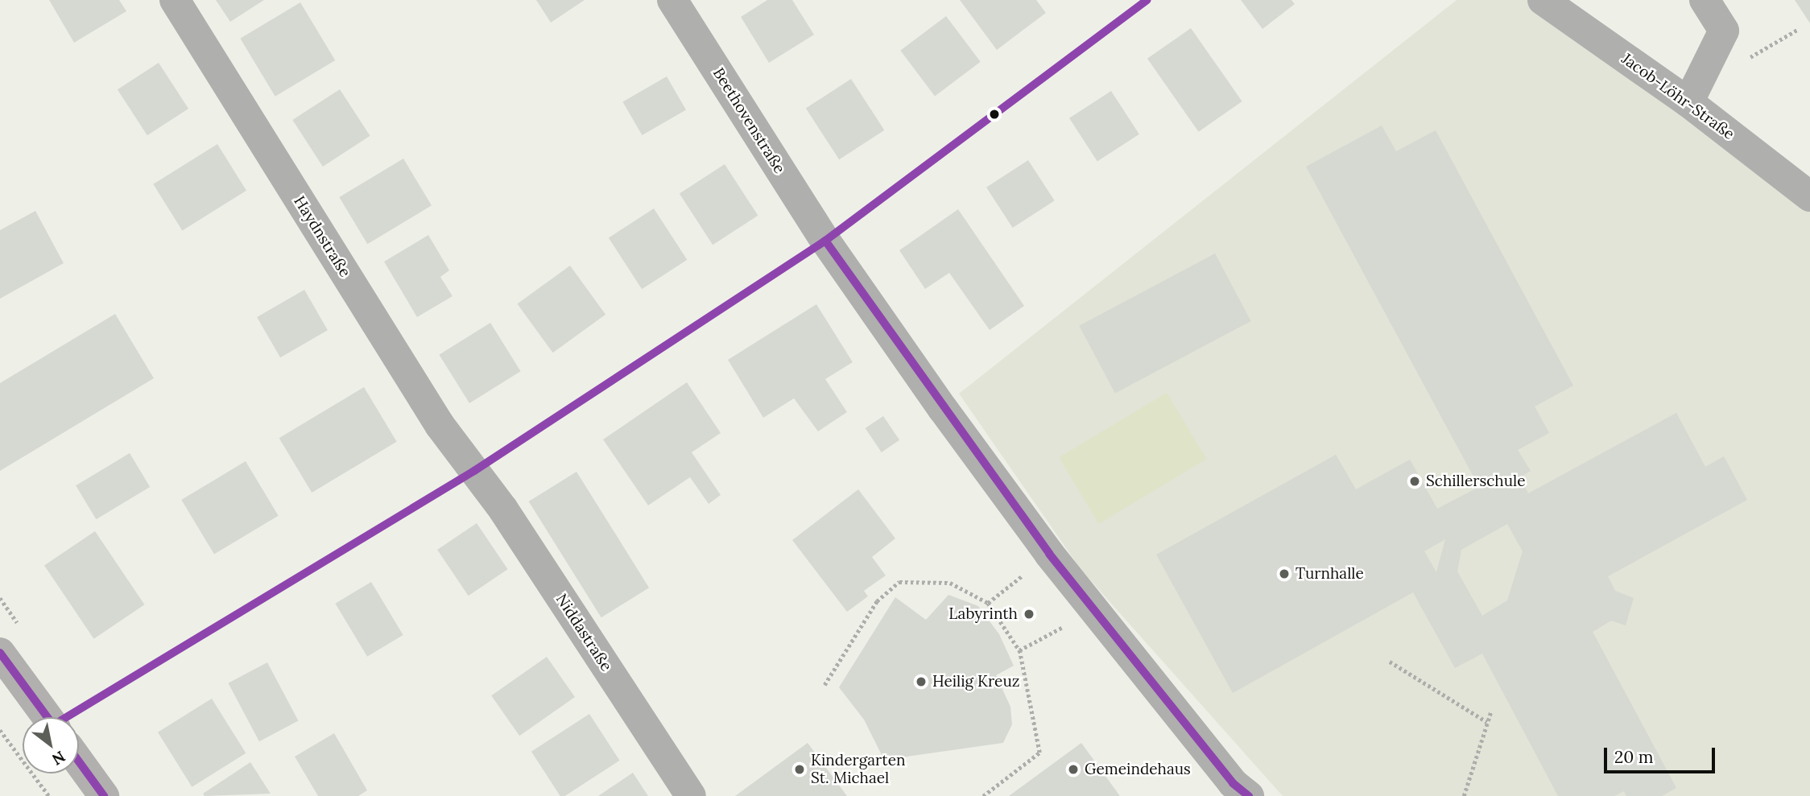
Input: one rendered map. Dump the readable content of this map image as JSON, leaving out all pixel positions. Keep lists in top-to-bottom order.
{
  "streets": {
    "street": [
      "Jacob-Löhr-Straße",
      "Beethovenstraße",
      "Haydnstraße",
      "Niddastraße"
    ]
  },
  "crossings": [
    ["Haydnstraße", "Niddastraße"]
  ],
  "places": [
    "Schillerschule",
    "Turnhalle",
    "Labyrinth",
    "Heilig Kreuz",
    "Kindergarten St. Michael",
    "Gemeindehaus"
  ],
  "scale_bar": "20 m",
  "north": "bottom right"
}
